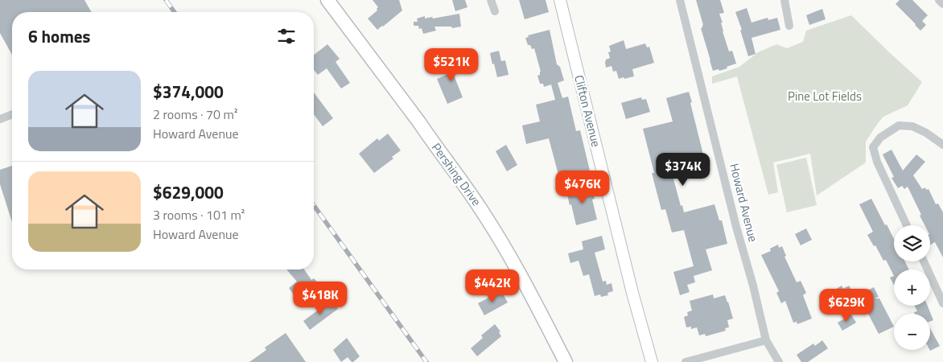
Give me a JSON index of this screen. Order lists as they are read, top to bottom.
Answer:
{
  "streets": {
    "main road": ["Clifton Avenue", "Pershing Drive"],
    "street": ["Howard Avenue"]
  },
  "parks": ["Pine Lot Fields"],
  "page": {
    "heading": "6 homes",
    "price": [
      "$521K",
      "$374K",
      "$476K",
      "$442K",
      "$418K",
      "$629K"
    ],
    "list": [
      {
        "name": "$374,000",
        "note": "2 rooms · 70 m² · Howard Avenue"
      },
      {
        "name": "$629,000",
        "note": "3 rooms · 101 m² · Howard Avenue"
      }
    ],
    "map_buttons": ["+", "−"]
  }
}
